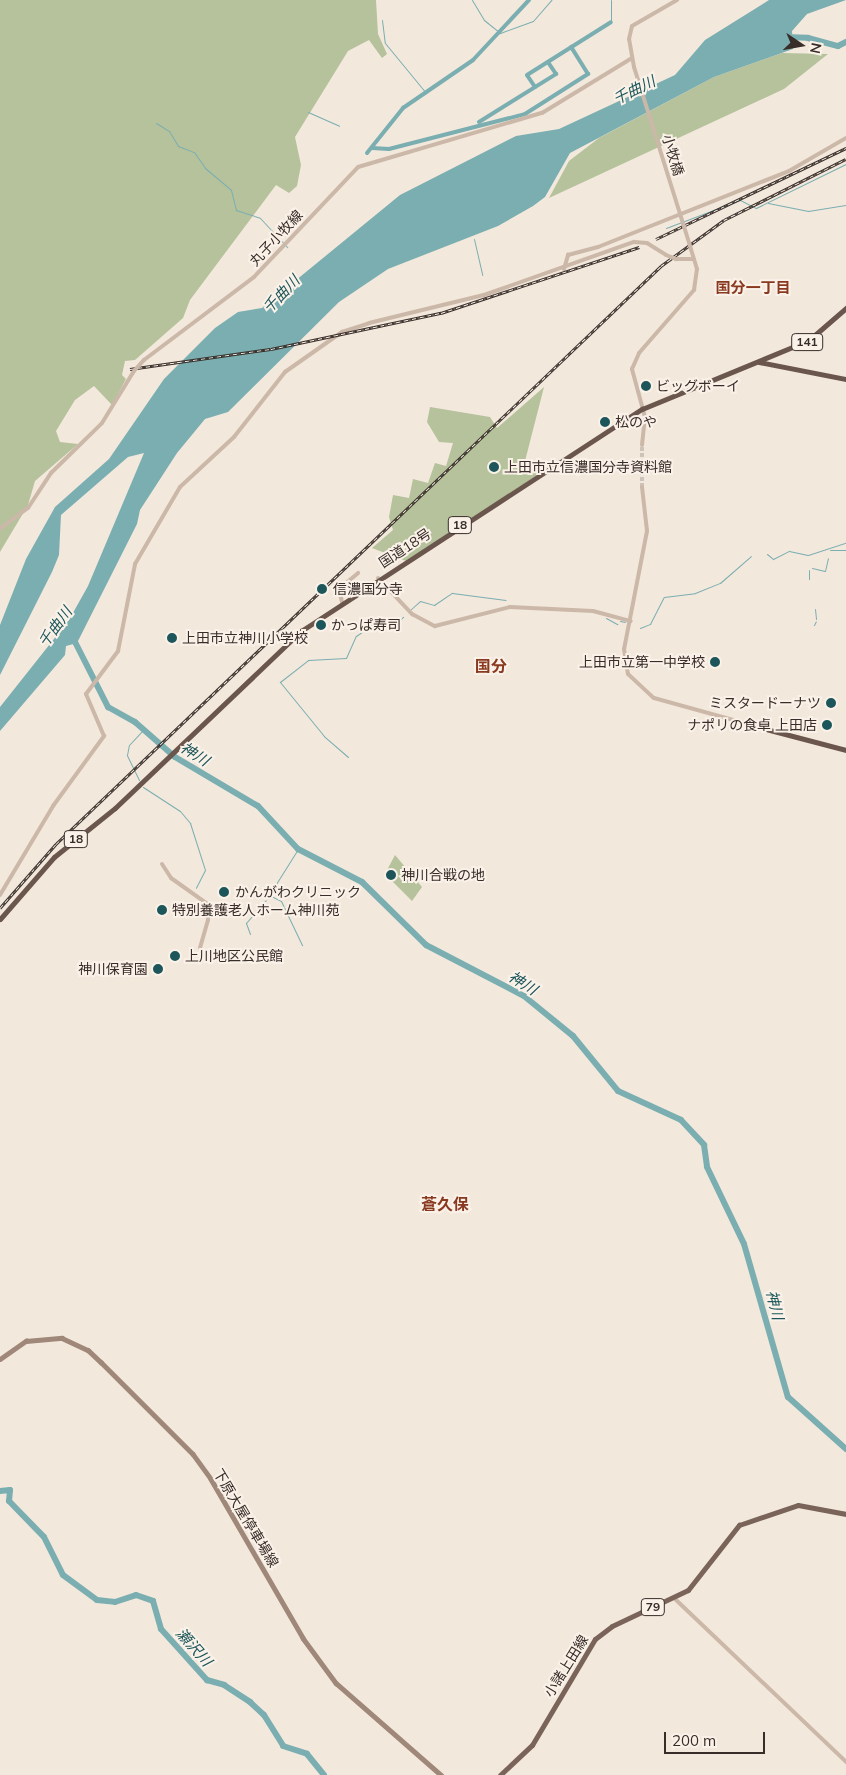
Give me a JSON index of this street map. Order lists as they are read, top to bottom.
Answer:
{
  "streets": {
    "highway": ["141", "18", "国道18号"],
    "main road": ["下原大屋停車場線", "79", "小諸上田線"],
    "street": ["小牧橋", "丸子小牧線"]
  },
  "crossings": [
    ["小牧橋", "丸子小牧線"],
    ["141", "国道18号"]
  ],
  "districts": ["国分一丁目", "国分", "蒼久保"],
  "water": ["千曲川", "神川", "瀬沢川"],
  "places": [
    "ビッグボーイ",
    "松のや",
    "上田市立信濃国分寺資料館",
    "信濃国分寺",
    "かっぱ寿司",
    "上田市立神川小学校",
    "上田市立第一中学校",
    "ミスタードーナツ",
    "ナポリの食卓 上田店",
    "神川合戦の地",
    "かんがわクリニック",
    "特別養護老人ホーム神川苑",
    "上川地区公民館",
    "神川保育園"
  ],
  "scale_bar": "200 m",
  "north": "right"
}
